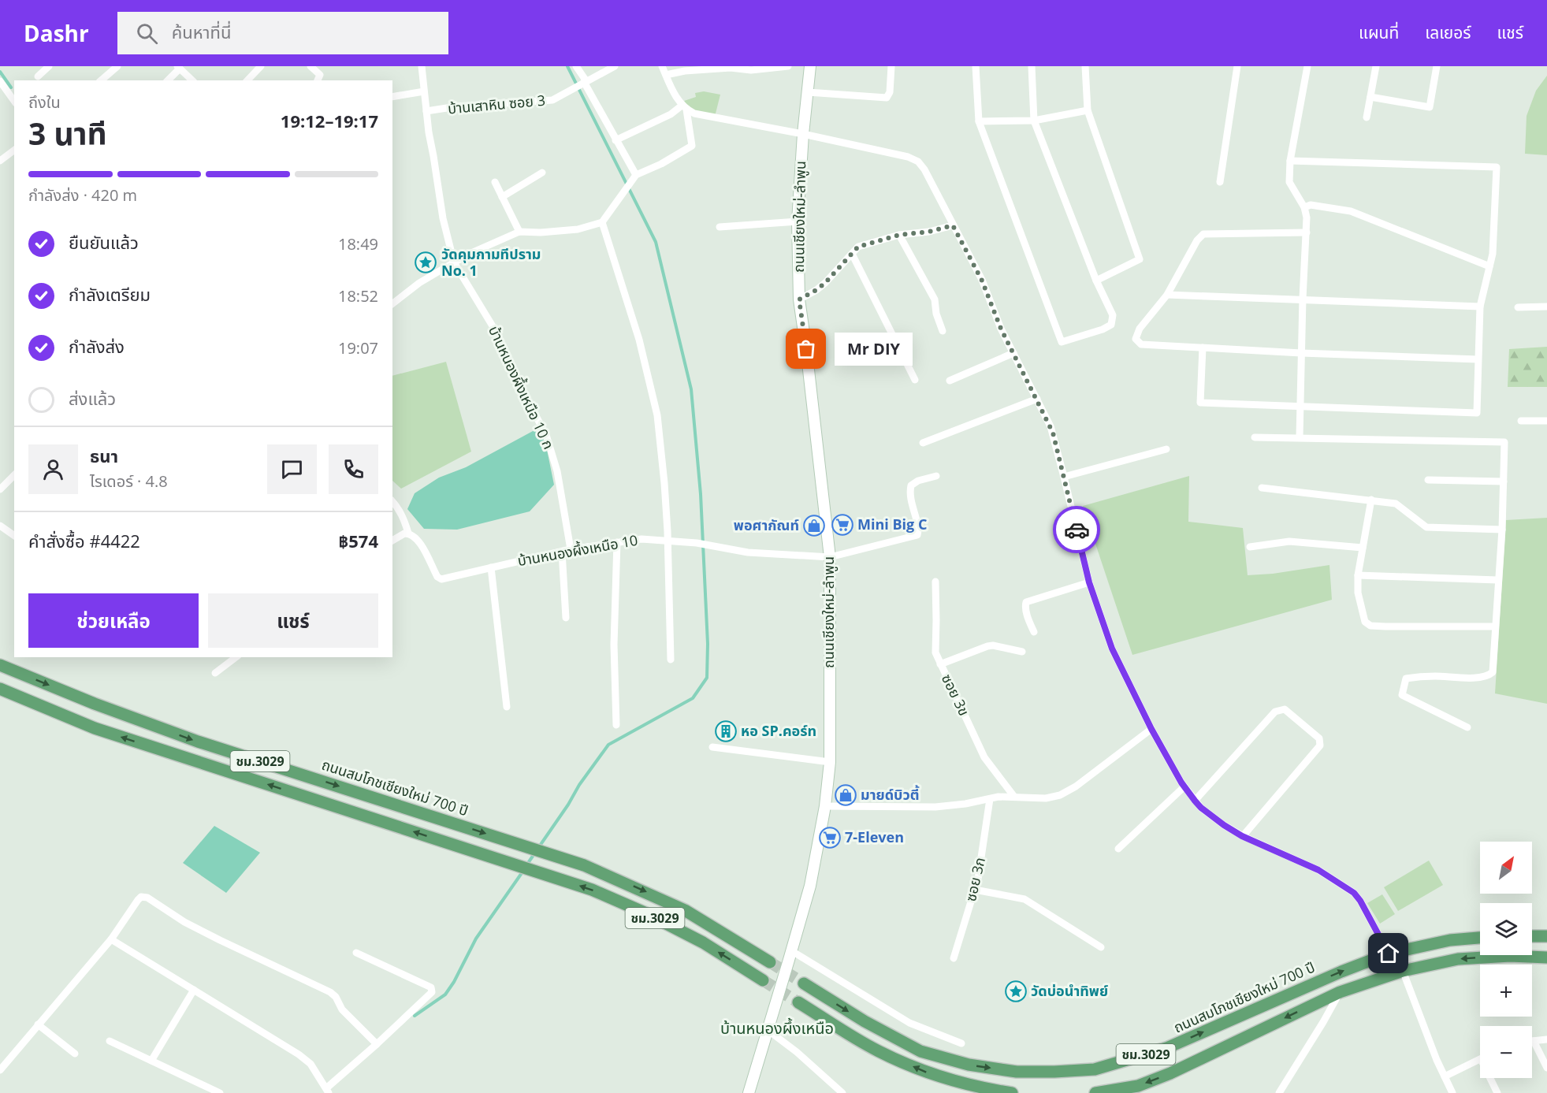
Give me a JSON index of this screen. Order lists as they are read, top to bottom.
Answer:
{
  "streets": {
    "main road": ["ถนนเชียงใหม่-ลำพูน", "ชม.3029", "ถนนสมโภชเชียงใหม่ 700 ปี"],
    "street": [
      "บ้านเสาหิน ซอย 3",
      "บ้านหนองผึ้งเหนือ 10 ก",
      "บ้านหนองผึ้งเหนือ 10",
      "ซอย 3ข",
      "ซอย 3ก"
    ]
  },
  "crossings": [
    ["บ้านเสาหิน ซอย 3", "บ้านหนองผึ้งเหนือ 10 ก"],
    ["ถนนเชียงใหม่-ลำพูน", "บ้านหนองผึ้งเหนือ 10"],
    ["บ้านหนองผึ้งเหนือ 10 ก", "บ้านหนองผึ้งเหนือ 10"]
  ],
  "districts": ["บ้านหนองผึ้งเหนือ"],
  "places": {
    "place": ["วัดคุมกามทีปราม No. 1", "วัดบ่อนำทิพย์"],
    "other": ["Mr DIY"],
    "supermarket": ["Mini Big C", "7-Eleven"],
    "shop": ["พอศากัณท์", "มายด์บิวตี้"],
    "building": ["หอ SP.คอร์ท"]
  },
  "north": "top right",
  "page": {
    "header": "Dashr",
    "search": "ค้นหาที่นี่",
    "nav": ["แผนที่", "เลเยอร์", "แชร์"],
    "heading": ["3 นาที", "ถึงใน", "19:12–19:17"],
    "panel": [
      "ธนา",
      "ไรเดอร์ · 4.8",
      "คำสั่งซื้อ #4422",
      "฿574"
    ],
    "bar": "กำลังส่ง · 420 m",
    "list": [
      ["ยืนยันแล้ว", "18:49"],
      ["กำลังเตรียม", "18:52"],
      ["กำลังส่ง", "19:07"],
      "ส่งแล้ว"
    ],
    "bubble": "Mr DIY",
    "buttons": ["ช่วยเหลือ", "แชร์"],
    "map_buttons": ["+", "−"]
  }
}
